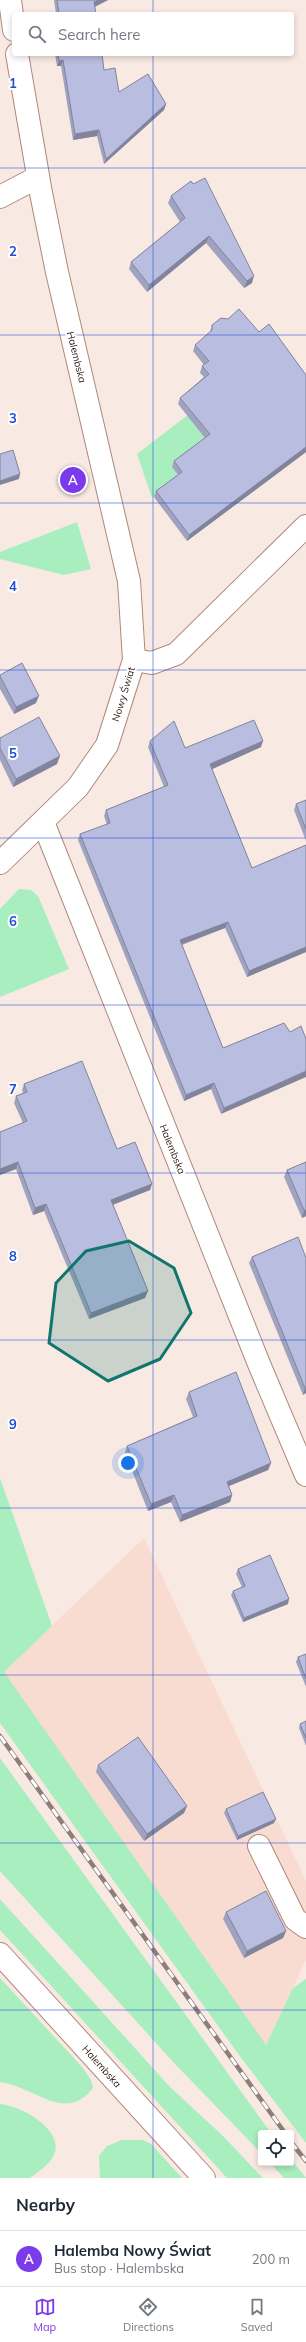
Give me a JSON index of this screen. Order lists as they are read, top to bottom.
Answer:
{
  "streets": {
    "street": ["Halembska", "Nowy Świat"]
  },
  "crossings": [
    ["Halembska", "Nowy Świat"]
  ],
  "page": {
    "search": "Search here",
    "pins": "A",
    "heading": "Nearby",
    "list": [
      {
        "mark": "A",
        "name": "Halemba Nowy Świat",
        "note": "Bus stop · Halembska",
        "value": "200 m"
      }
    ],
    "nav": ["Map", "Directions", "Saved"]
  },
  "grid": {
    "rows": [
      "1",
      "2",
      "3",
      "4",
      "5",
      "6",
      "7",
      "8",
      "9"
    ]
  }
}
